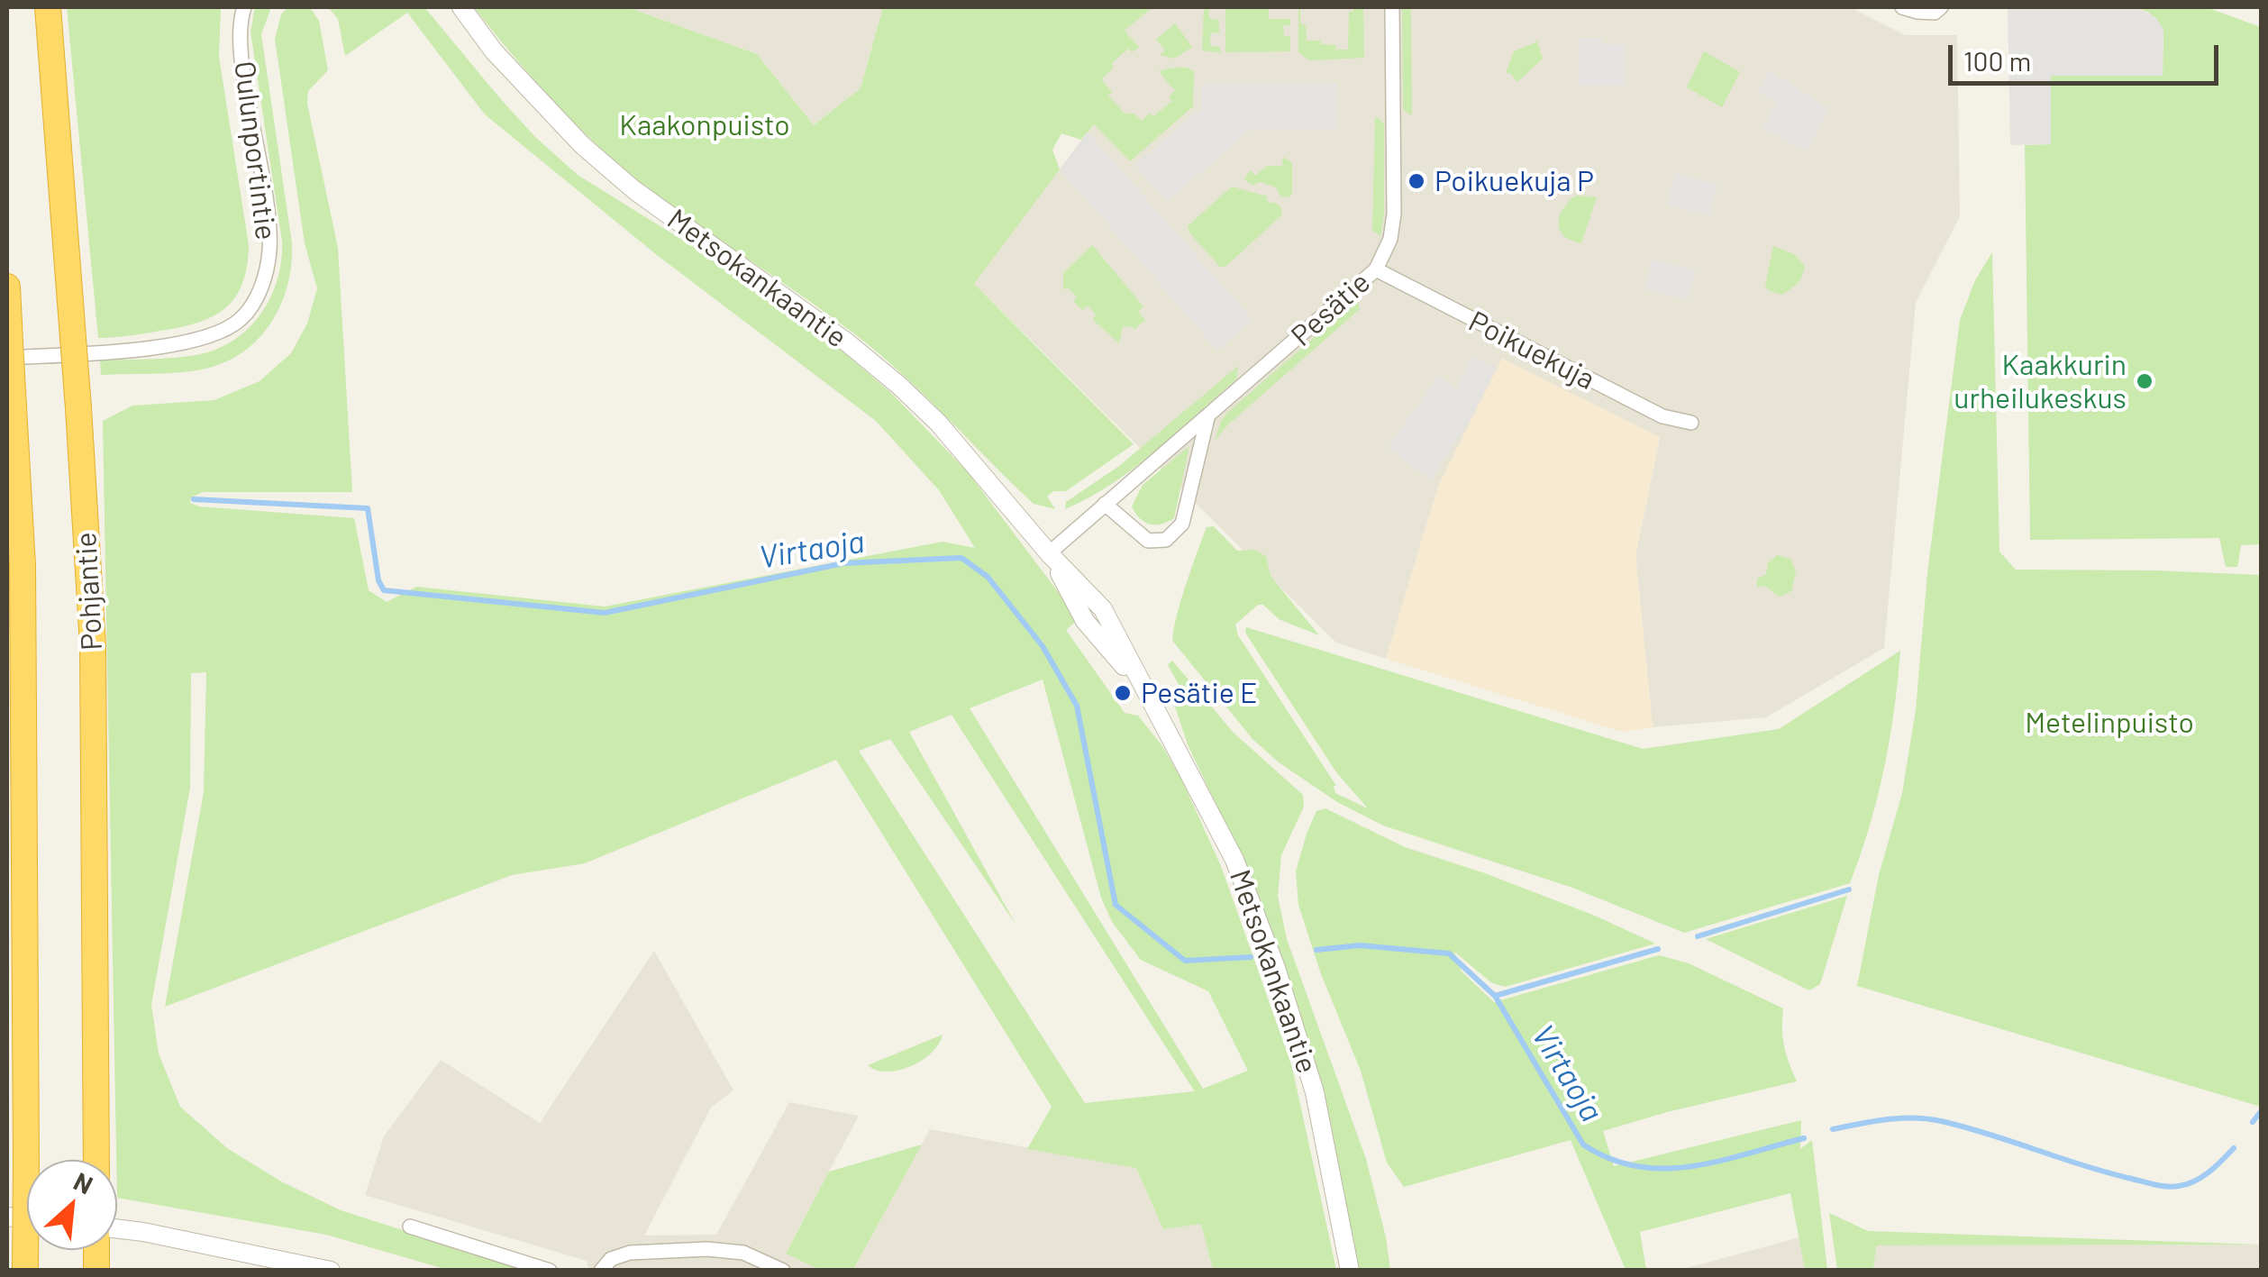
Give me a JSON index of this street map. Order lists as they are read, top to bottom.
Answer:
{
  "streets": {
    "highway": ["Pohjantie"],
    "street": [
      "Oulunportintie",
      "Metsokankaantie",
      "Pesätie",
      "Poikuekuja"
    ]
  },
  "crossings": [
    ["Metsokankaantie", "Pesätie"],
    ["Pesätie", "Poikuekuja"]
  ],
  "water": ["Virtaoja"],
  "parks": ["Kaakonpuisto", "Metelinpuisto"],
  "places": ["Poikuekuja P", "Kaakkurin urheilukeskus", "Pesätie E"],
  "scale_bar": "100 m",
  "north": "top right"
}
